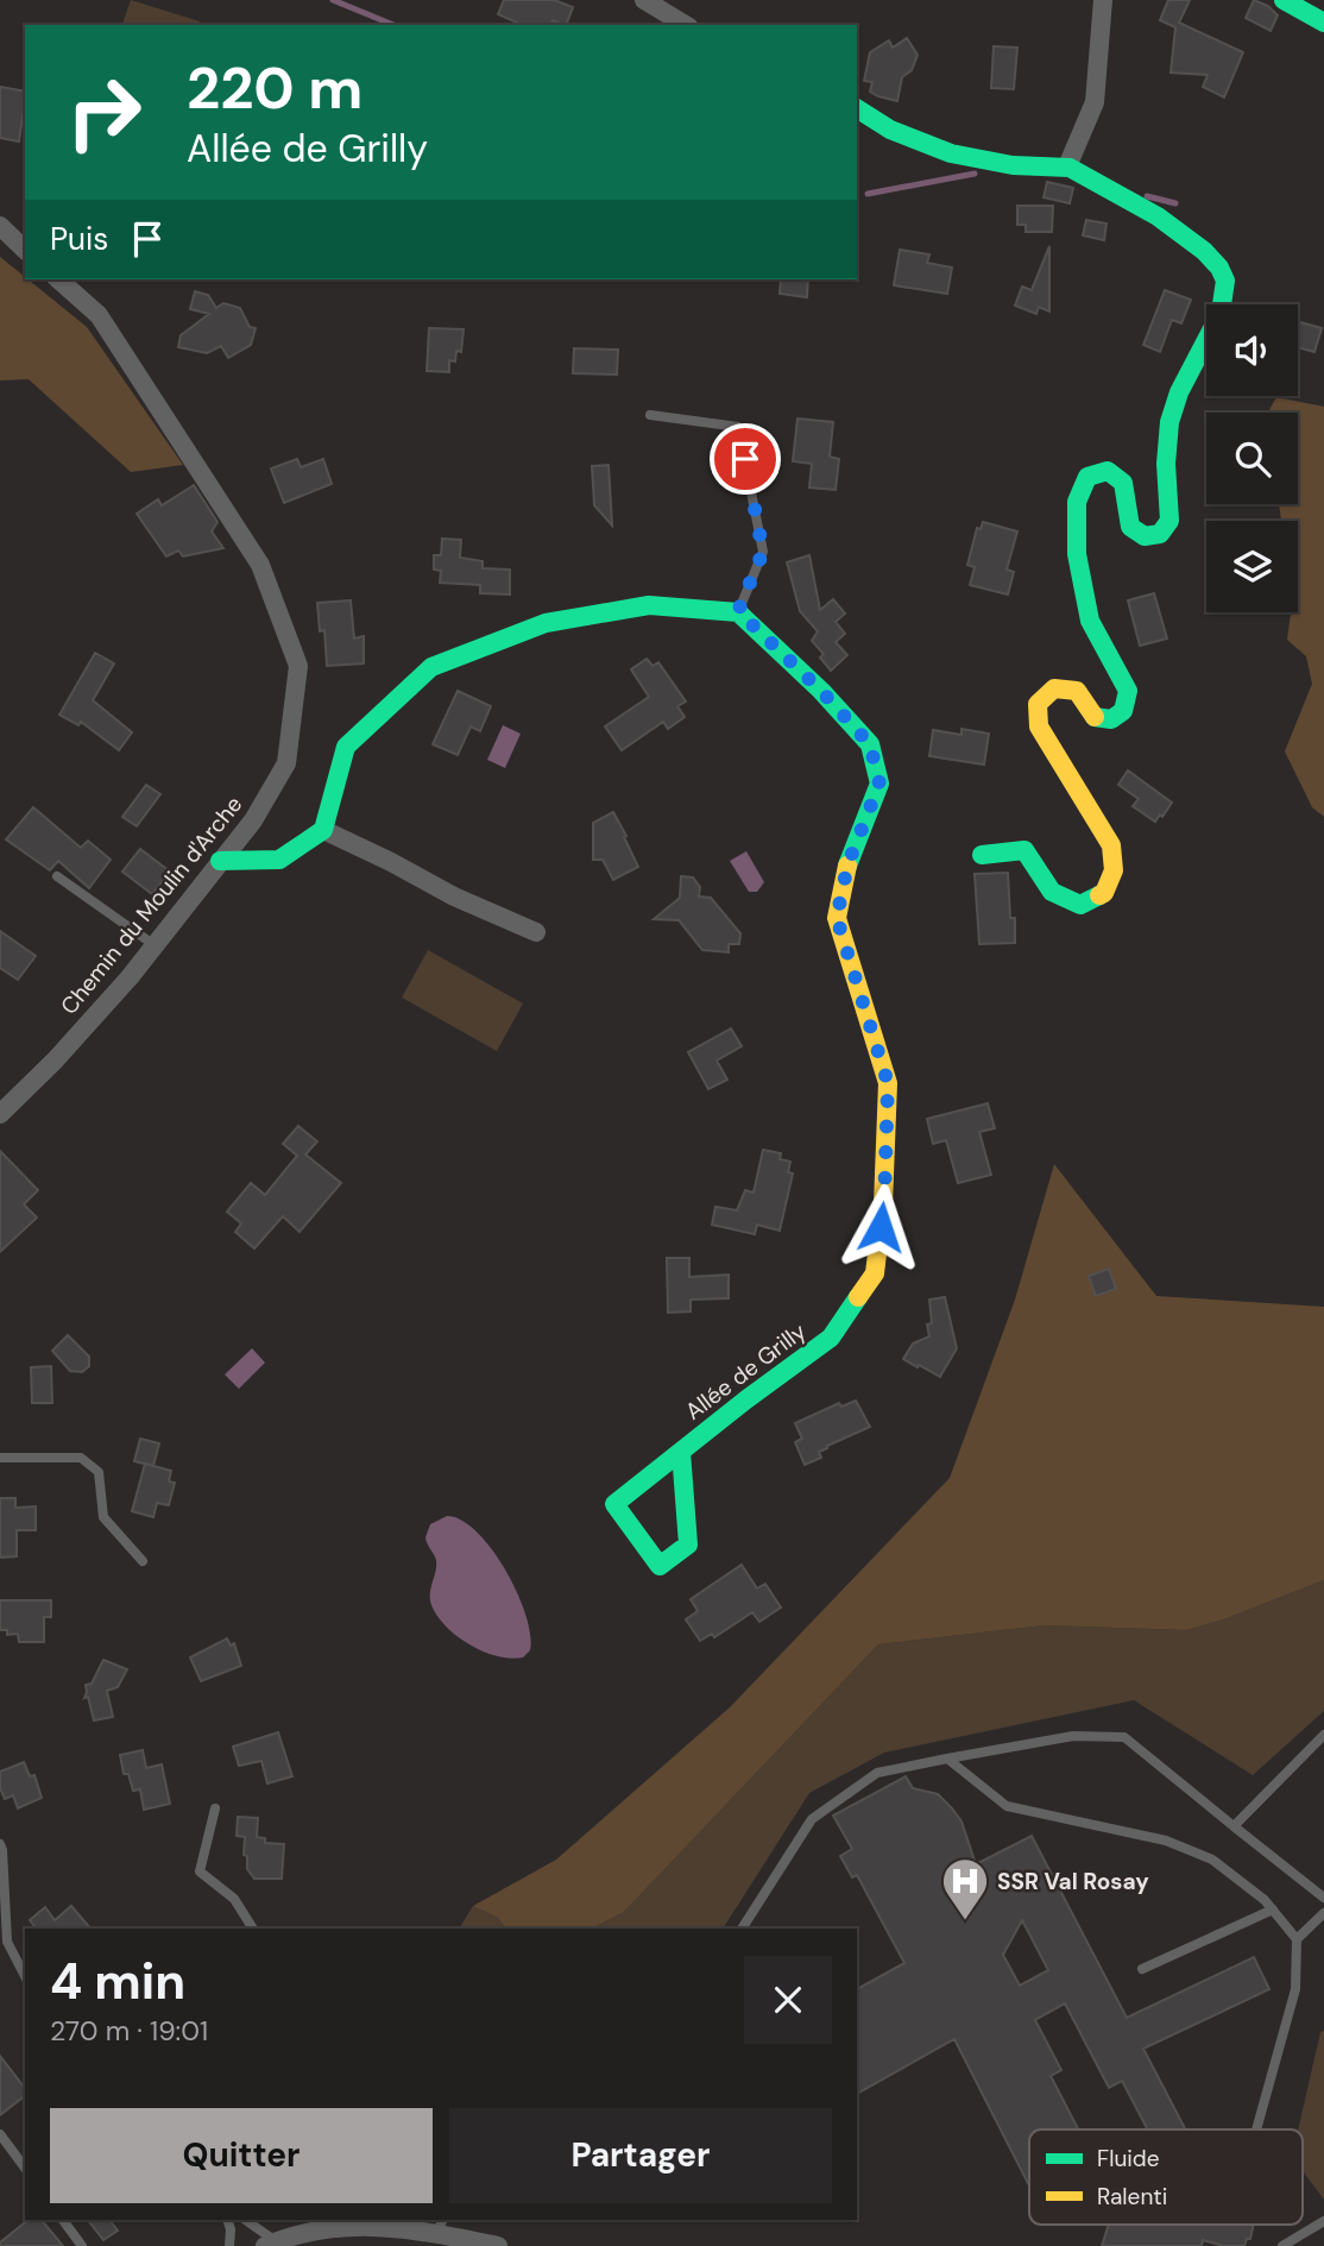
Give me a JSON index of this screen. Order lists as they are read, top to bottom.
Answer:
{
  "streets": {
    "street": ["Chemin du Moulin d'Arche", "Allée de Grilly"]
  },
  "places": {
    "hospital": ["SSR Val Rosay"]
  },
  "legend": ["Fluide", "Ralenti"],
  "page": {
    "turn": ["220 m", "Allée de Grilly"],
    "then": "Puis",
    "heading": ["4 min", "270 m · 19:01"],
    "buttons": ["Quitter", "Partager"]
  }
}
